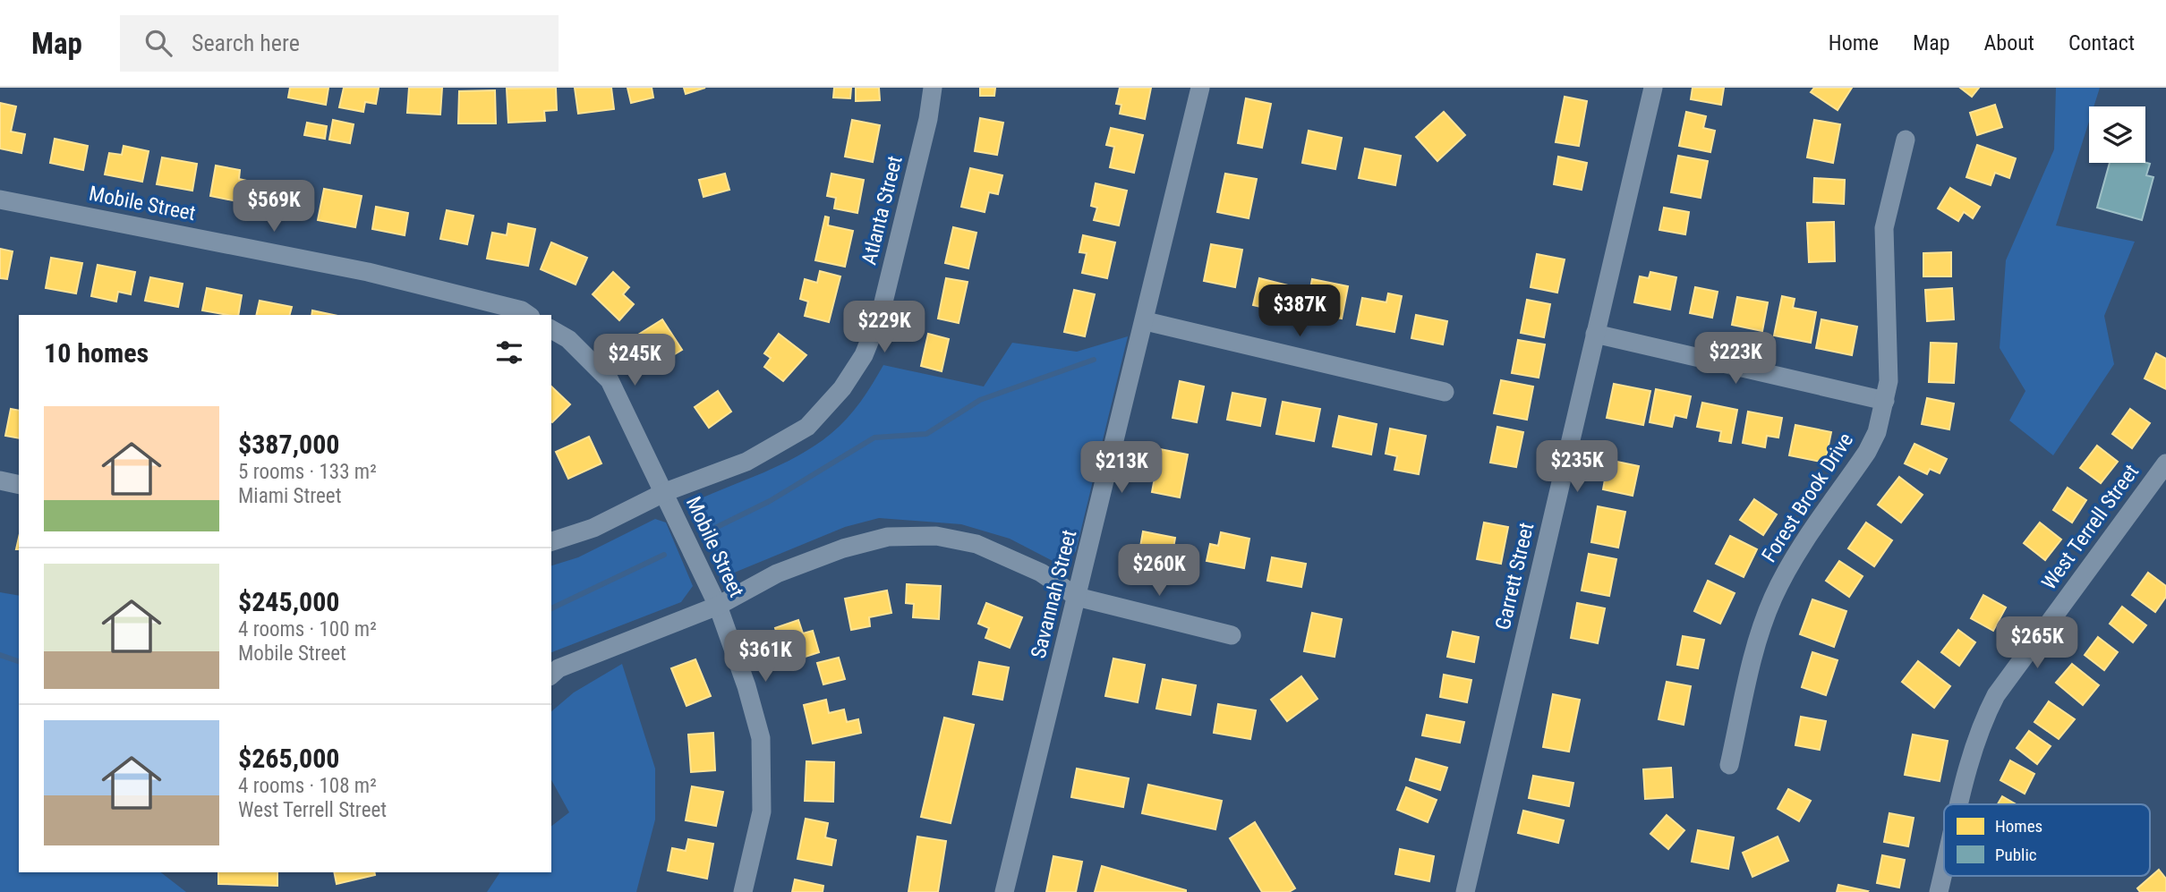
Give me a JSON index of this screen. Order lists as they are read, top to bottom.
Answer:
{
  "streets": {
    "street": [
      "Mobile Street",
      "Atlanta Street",
      "Forest Brook Drive",
      "West Terrell Street",
      "Garrett Street",
      "Savannah Street"
    ]
  },
  "crossings": [
    ["Mobile Street", "Atlanta Street"]
  ],
  "legend": ["Homes", "Public"],
  "page": {
    "header": "Map",
    "search": "Search here",
    "nav": [
      "Home",
      "Map",
      "About",
      "Contact"
    ],
    "price": [
      "$569K",
      "$387K",
      "$229K",
      "$223K",
      "$245K",
      "$235K",
      "$213K",
      "$260K",
      "$265K",
      "$361K"
    ],
    "heading": "10 homes",
    "list": [
      {
        "name": "$387,000",
        "note": "5 rooms · 133 m² · Miami Street"
      },
      {
        "name": "$245,000",
        "note": "4 rooms · 100 m² · Mobile Street"
      },
      {
        "name": "$265,000",
        "note": "4 rooms · 108 m² · West Terrell Street"
      }
    ]
  }
}
